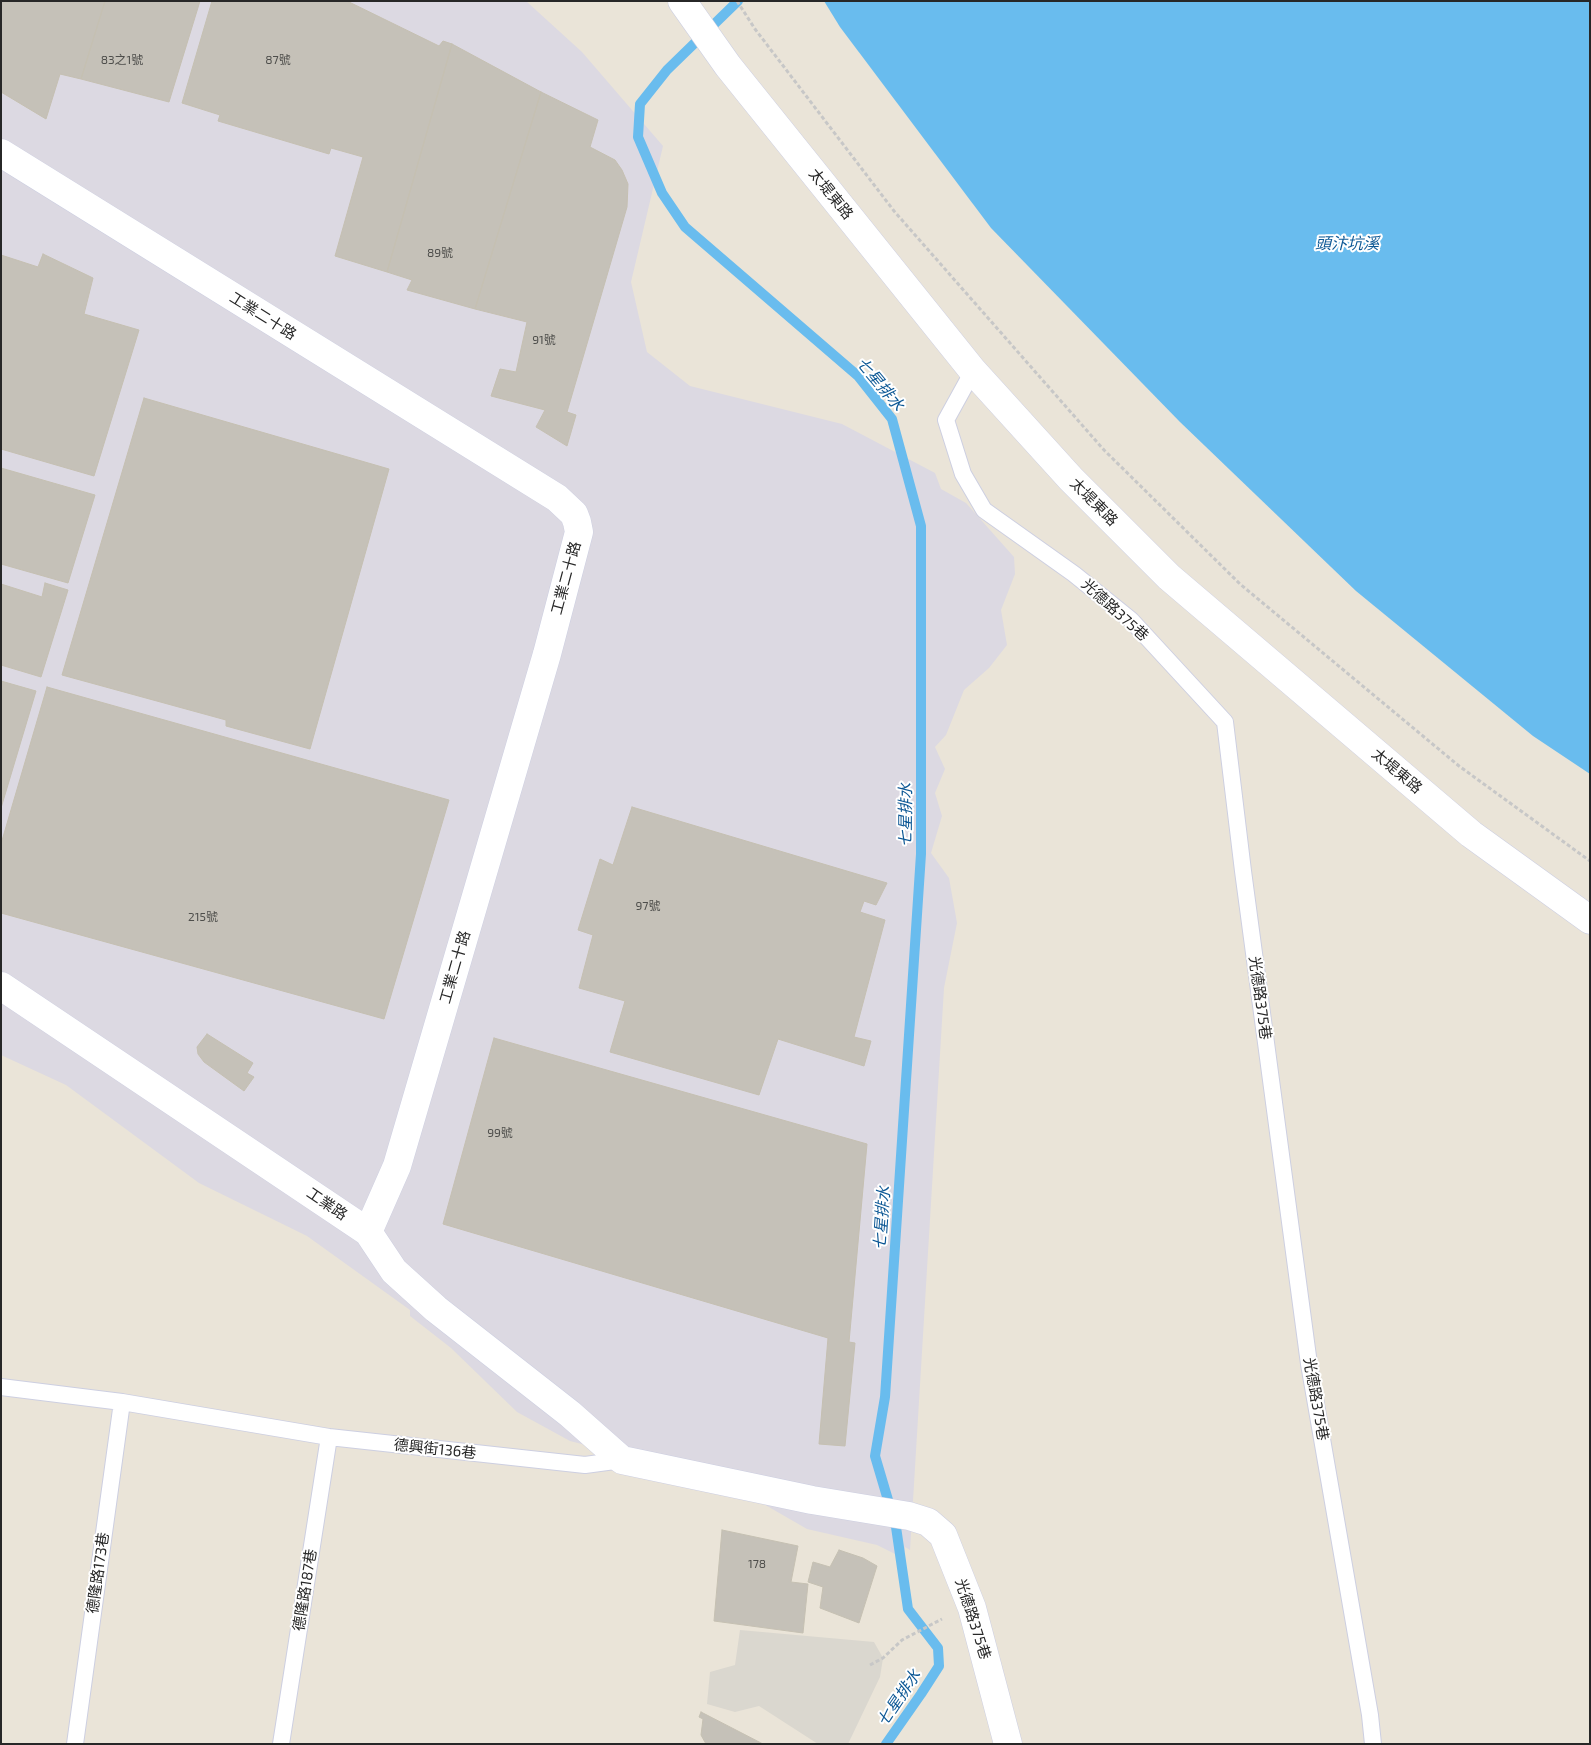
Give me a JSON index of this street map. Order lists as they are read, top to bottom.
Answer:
{
  "streets": {
    "street": [
      "太堤東路",
      "工業二十路",
      "光德路375巷",
      "工業路",
      "德興街136巷"
    ],
    "lane": ["德隆路173巷", "德隆路187巷"]
  },
  "crossings": [
    ["太堤東路", "光德路375巷"],
    ["工業二十路", "工業路"],
    ["光德路375巷", "德興街136巷"],
    ["工業路", "德興街136巷"],
    ["德興街136巷", "德隆路173巷"],
    ["德興街136巷", "德隆路187巷"]
  ],
  "water": ["頭汴坑溪", "七星排水"],
  "house_numbers": [
    "83之1號",
    "87號",
    "89號",
    "91號",
    "97號",
    "215號",
    "99號",
    "178"
  ]
}
